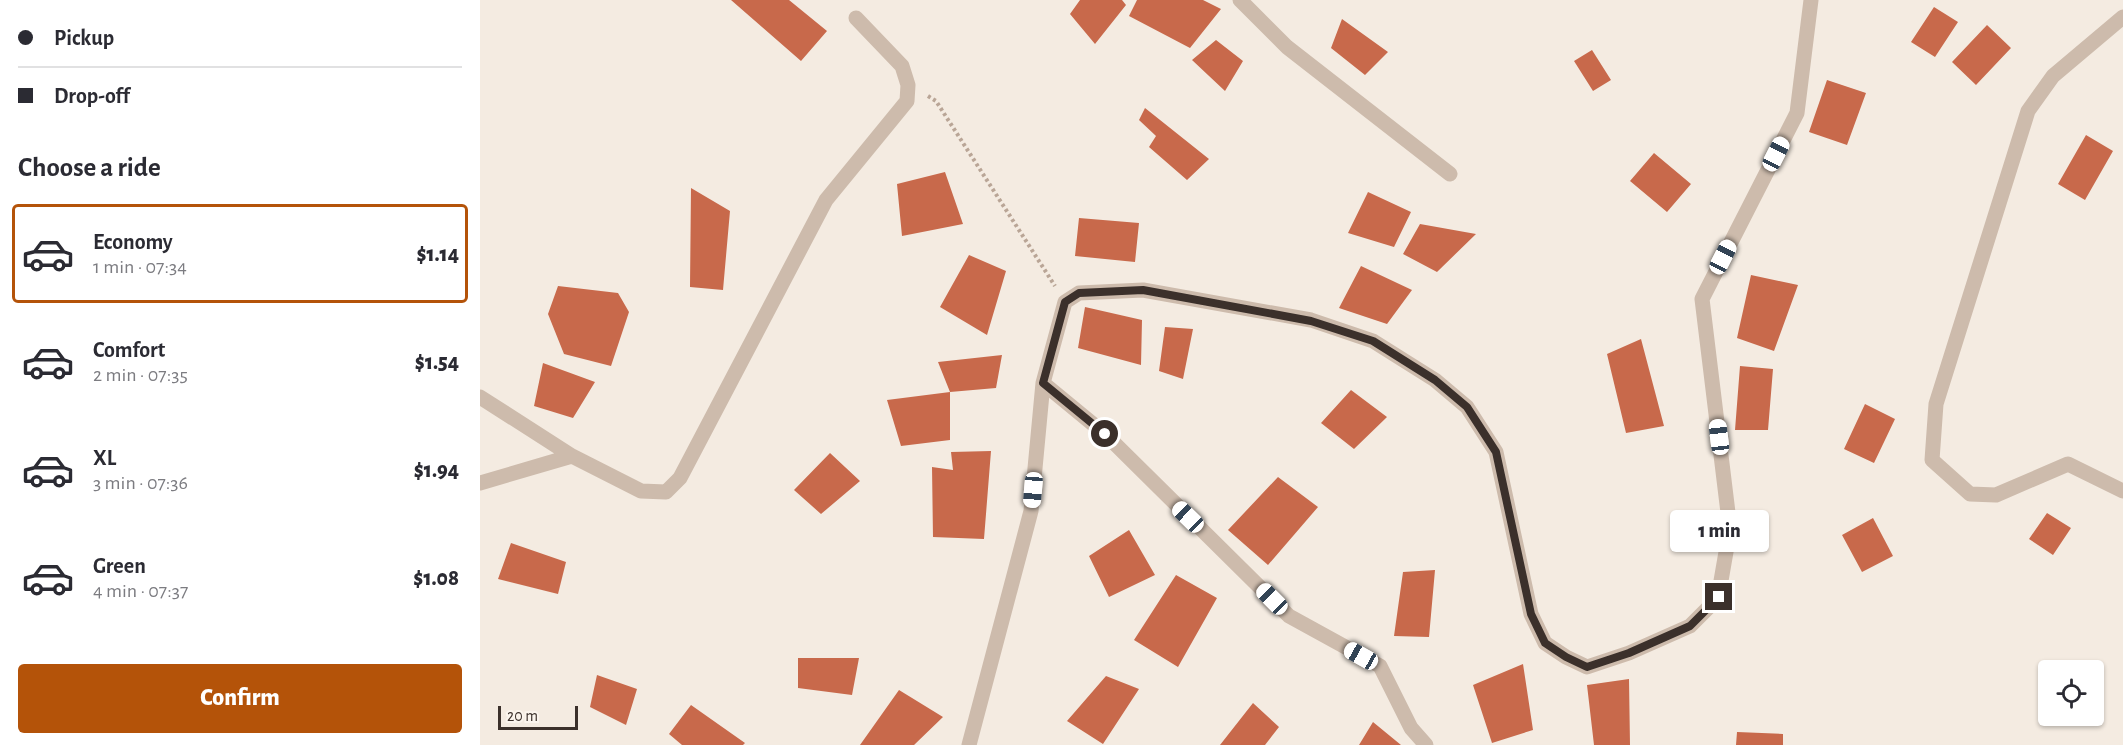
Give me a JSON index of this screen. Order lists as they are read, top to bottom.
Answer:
{
  "scale_bar": "20 m",
  "page": {
    "banner": ["Pickup", "Drop-off"],
    "heading": "Choose a ride",
    "list": [
      {
        "name": "Economy",
        "note": "1 min · 07:34",
        "value": "$1.14"
      },
      {
        "name": "Comfort",
        "note": "2 min · 07:35",
        "value": "$1.54"
      },
      {
        "name": "XL",
        "note": "3 min · 07:36",
        "value": "$1.94"
      },
      {
        "name": "Green",
        "note": "4 min · 07:37",
        "value": "$1.08"
      }
    ],
    "bubble": "1 min",
    "buttons": "Confirm",
    "scale": "20 m"
  }
}
